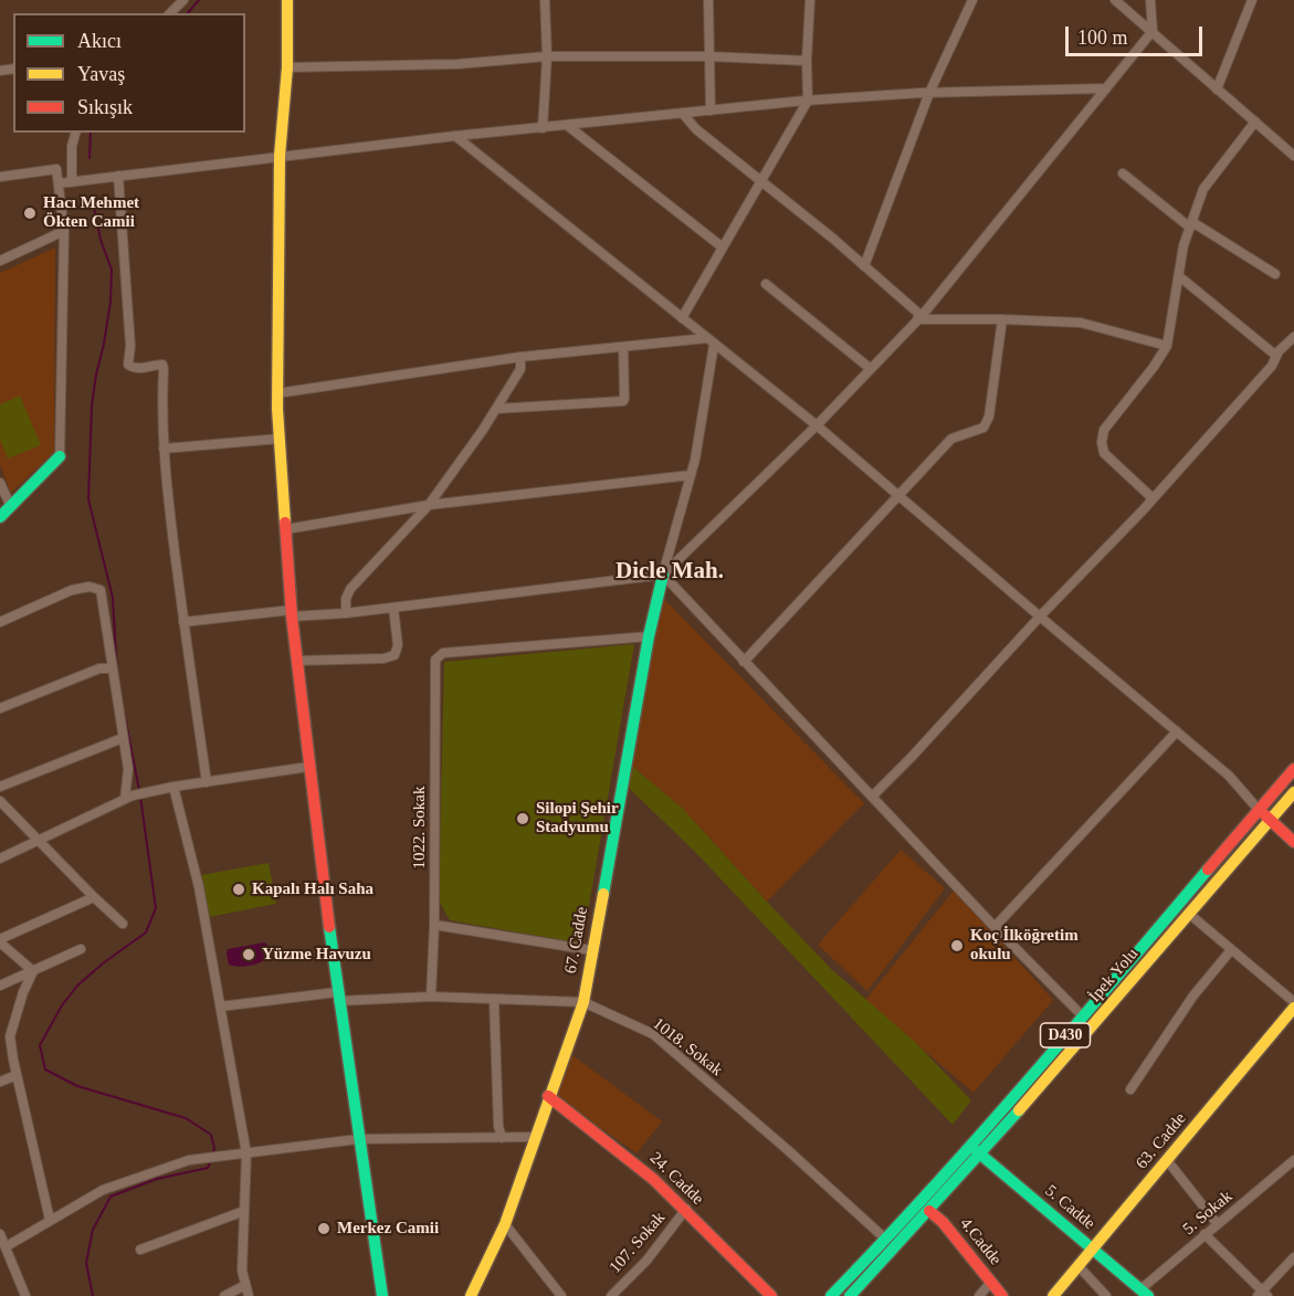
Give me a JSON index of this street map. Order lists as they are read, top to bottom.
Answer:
{
  "streets": {
    "main road": [
      "67. Cadde",
      "İpek Yolu",
      "D430",
      "63. Cadde",
      "24. Cadde",
      "5. Cadde",
      "4.Cadde"
    ],
    "street": [
      "1022. Sokak",
      "1018. Sokak",
      "5. Sokak",
      "107. Sokak"
    ]
  },
  "crossings": [
    ["1022. Sokak", "67. Cadde"],
    ["1022. Sokak", "1018. Sokak"],
    ["67. Cadde", "1018. Sokak"],
    ["67. Cadde", "24. Cadde"],
    ["İpek Yolu", "5. Cadde"],
    ["İpek Yolu", "4.Cadde"],
    ["D430", "1018. Sokak"],
    ["D430", "5. Cadde"],
    ["63. Cadde", "5. Cadde"],
    ["24. Cadde", "107. Sokak"],
    ["5. Cadde", "5. Sokak"]
  ],
  "districts": ["Dicle Mah."],
  "places": [
    "Hacı Mehmet Ökten Camii",
    "Silopi Şehir Stadyumu",
    "Kapalı Halı Saha",
    "Koç İlköğretim okulu",
    "Yüzme Havuzu",
    "Merkez Camii"
  ],
  "legend": ["Akıcı", "Yavaş", "Sıkışık"],
  "scale_bar": "100 m"
}
